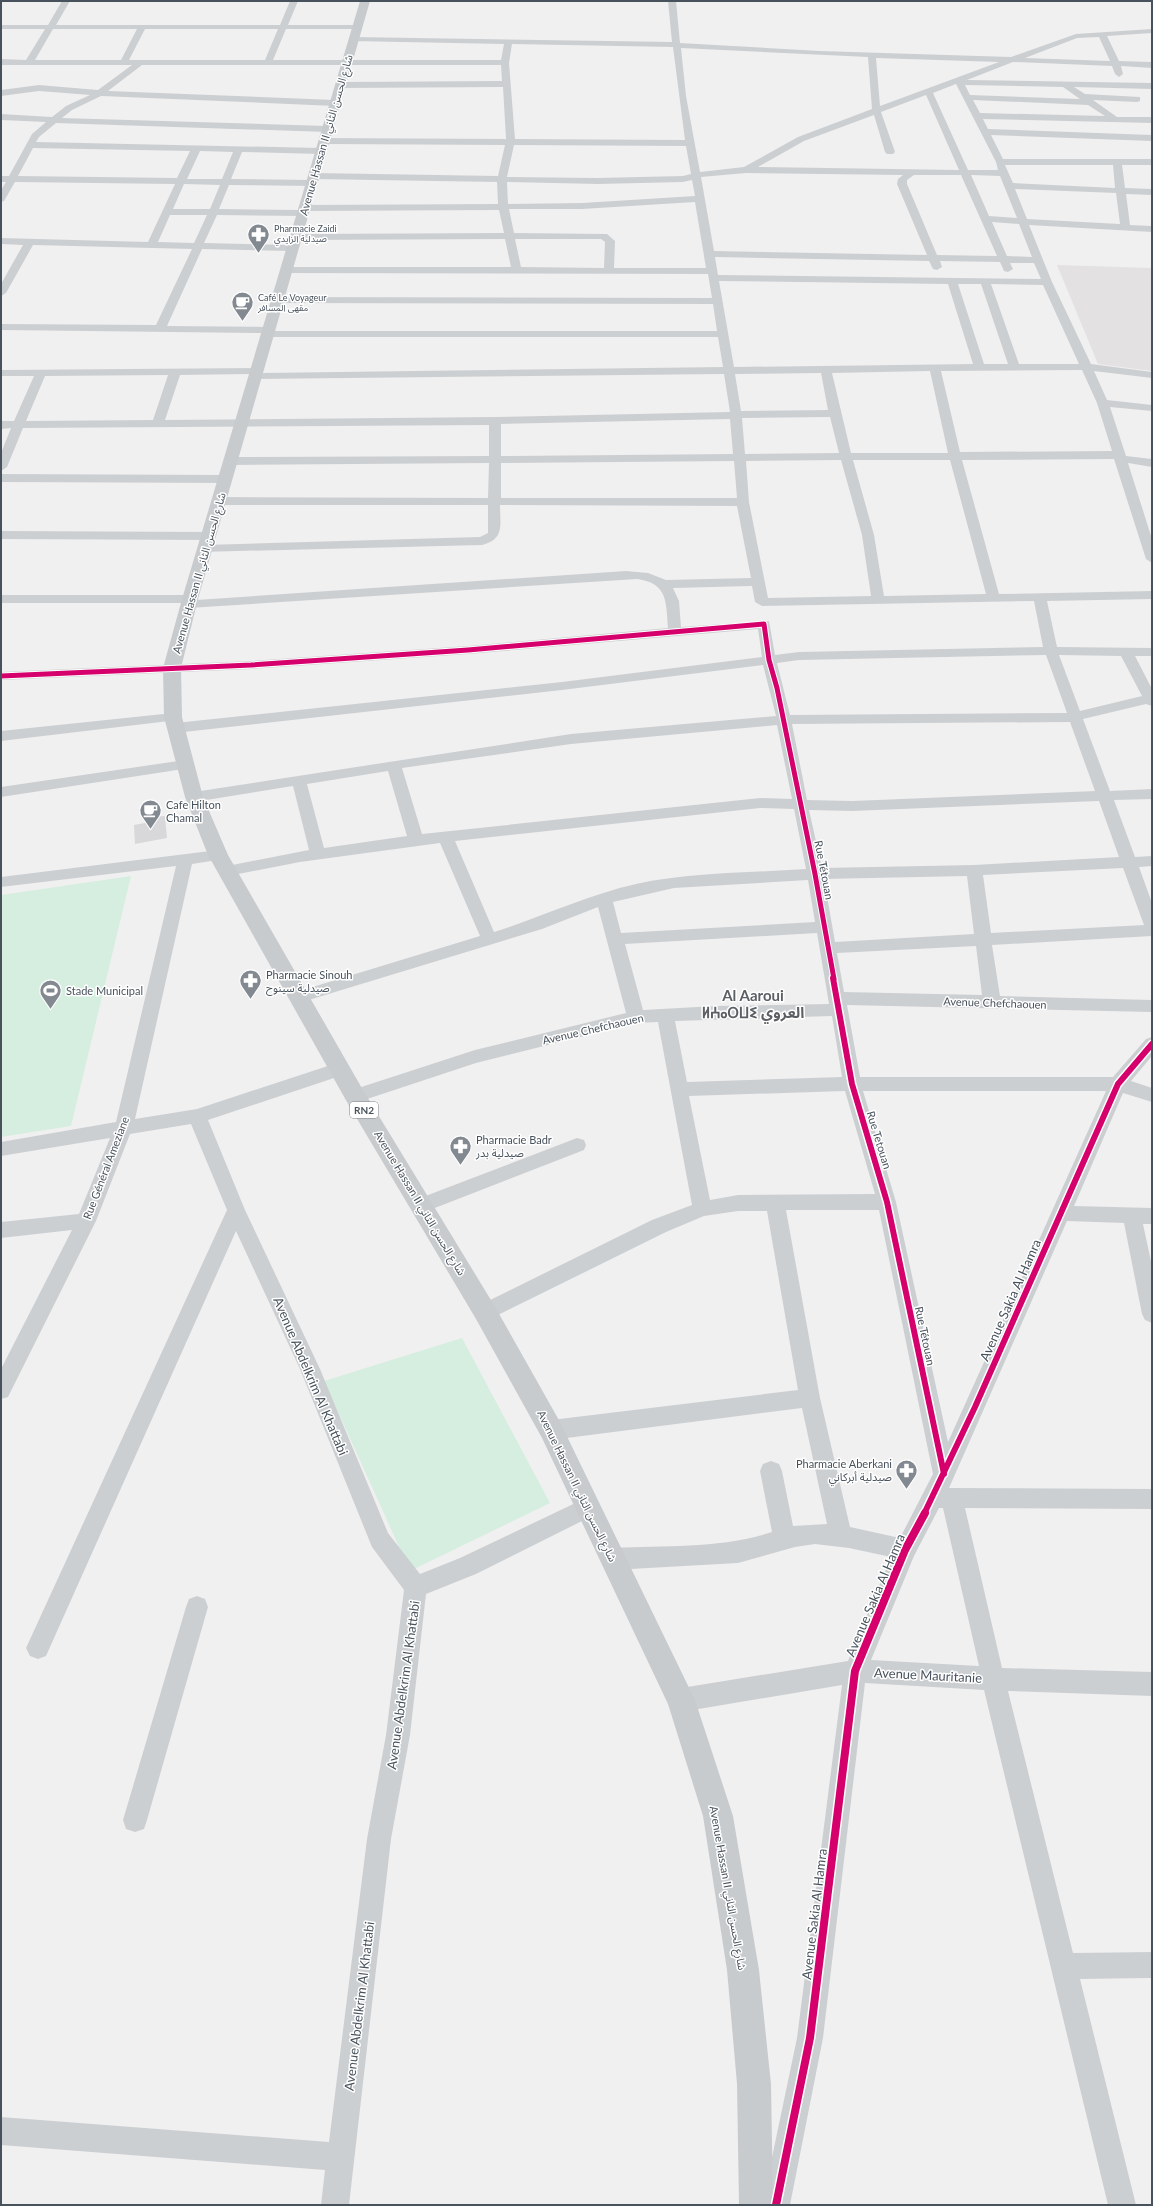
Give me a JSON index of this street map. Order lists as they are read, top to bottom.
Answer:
{
  "streets": {
    "main road": ["Avenue Hassan II شارع الحسن الثاني", "RN2"],
    "street": [
      "Rue Tétouan",
      "Avenue Chefchaouen",
      "Rue Tetouan",
      "Rue Général Ameziane",
      "Avenue Sakia Al Hamra",
      "Avenue Abdelkrim Al Khattabi",
      "Avenue Mauritanie"
    ]
  },
  "crossings": [
    ["Avenue Hassan II شارع الحسن الثاني", "Avenue Chefchaouen"],
    ["Avenue Hassan II شارع الحسن الثاني", "Avenue Mauritanie"],
    ["Rue Tétouan", "Avenue Chefchaouen"],
    ["Rue Tétouan", "Rue Tetouan"],
    ["Rue Tétouan", "Avenue Sakia Al Hamra"],
    ["Avenue Sakia Al Hamra", "Avenue Mauritanie"]
  ],
  "districts": ["Al Aaroui ⵍⵄⴰⵔⵡⵉ العروي"],
  "places": {
    "pharmacy": [
      "Pharmacie Zaidi صيدلية الزايدي",
      "Pharmacie Sinouh صيدلية سينوح",
      "Pharmacie Badr صيدلية بدر",
      "Pharmacie Aberkani صيدلية أبركاني"
    ],
    "cafe": ["Café Le Voyageur مقهى المسافر", "Cafe Hilton Chamal"],
    "sports": ["Stade Municipal"]
  }
}
